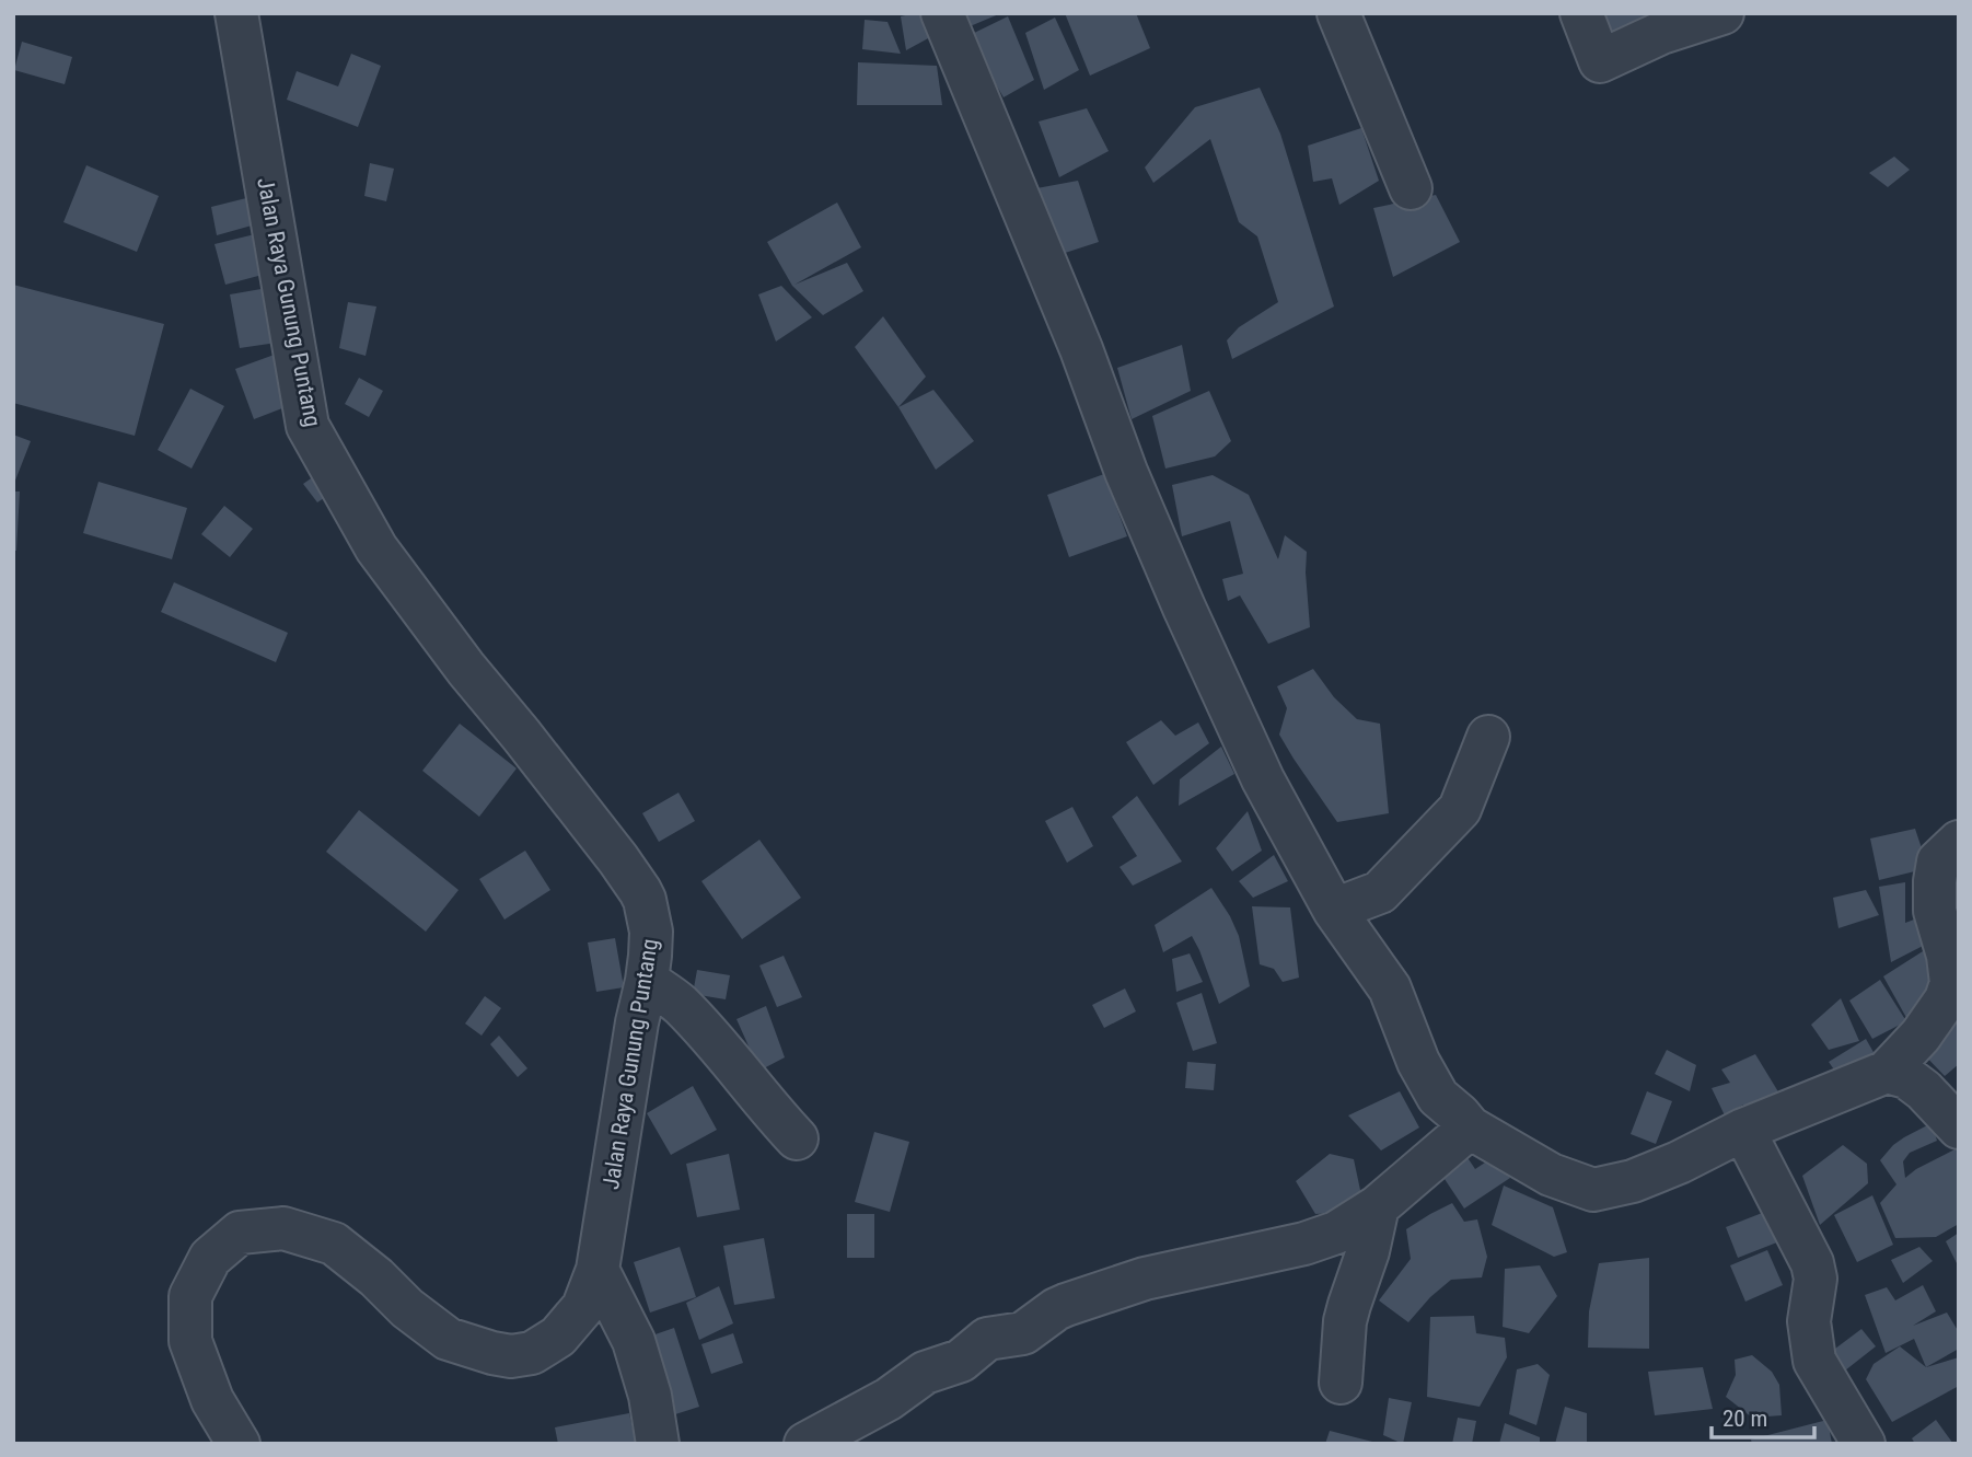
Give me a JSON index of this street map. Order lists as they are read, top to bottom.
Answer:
{
  "streets": {
    "street": ["Jalan Raya Gunung Puntang"]
  },
  "scale_bar": "20 m"
}
